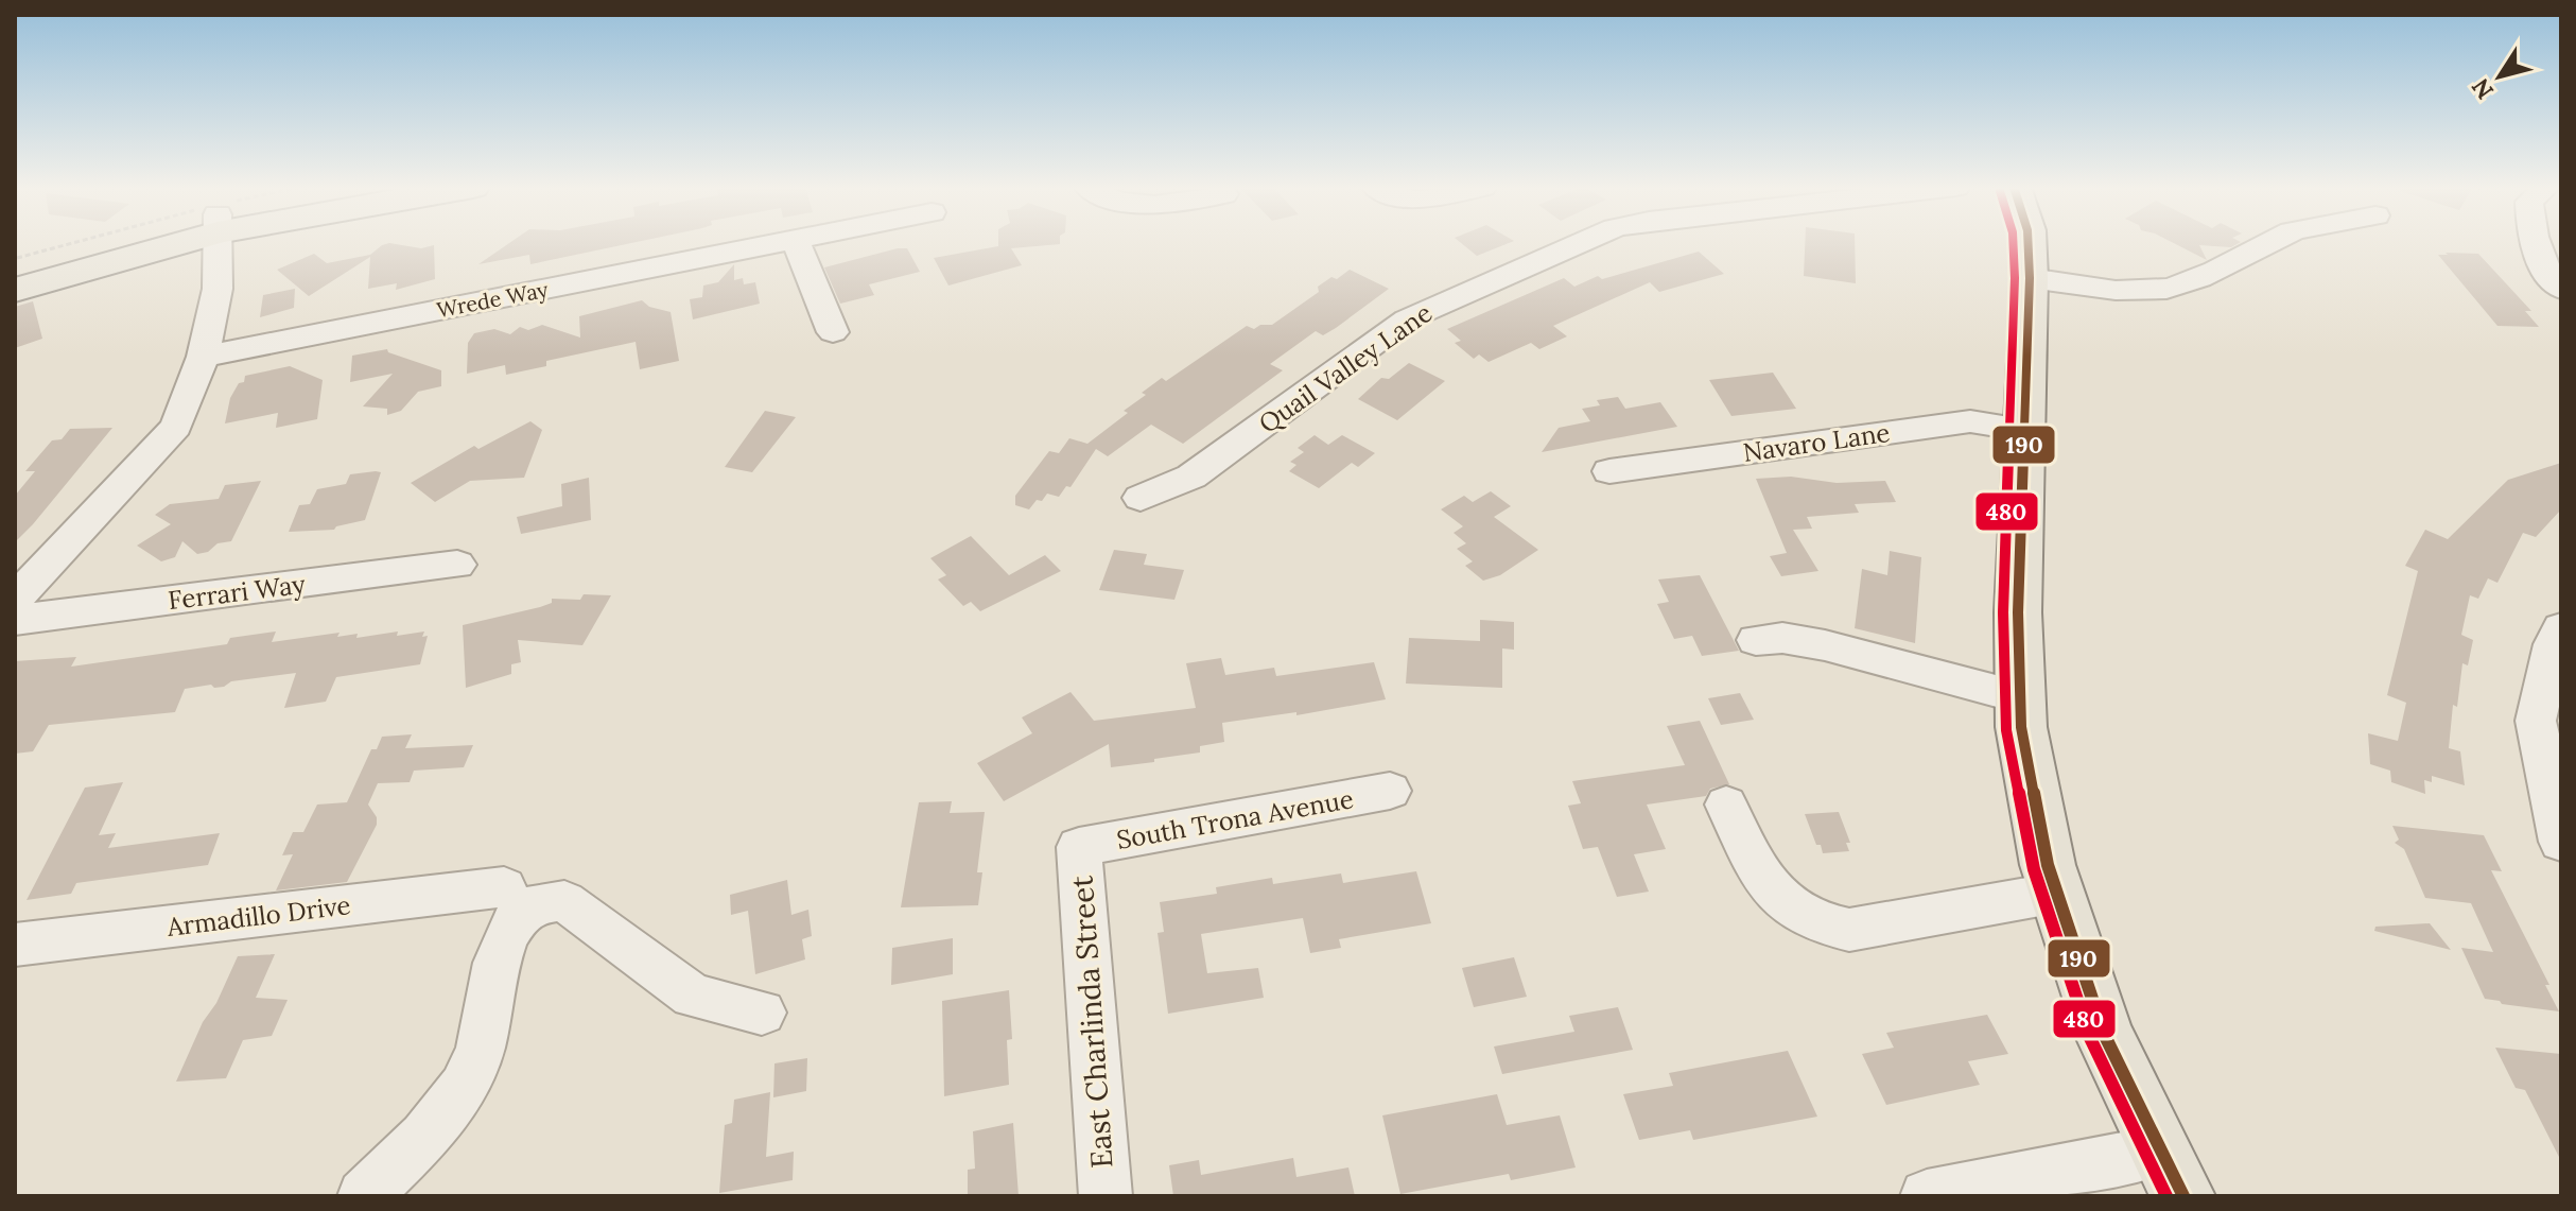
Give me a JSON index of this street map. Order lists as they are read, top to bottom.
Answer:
{
  "streets": {
    "street": [
      "Wrede Way",
      "Quail Valley Lane",
      "Navaro Lane",
      "Ferrari Way",
      "South Trona Avenue",
      "Armadillo Drive",
      "East Charlinda Street"
    ]
  },
  "crossings": [
    ["South Trona Avenue", "East Charlinda Street"]
  ],
  "lines": ["transit line 190", "transit line 480"],
  "north": "bottom left"
}
